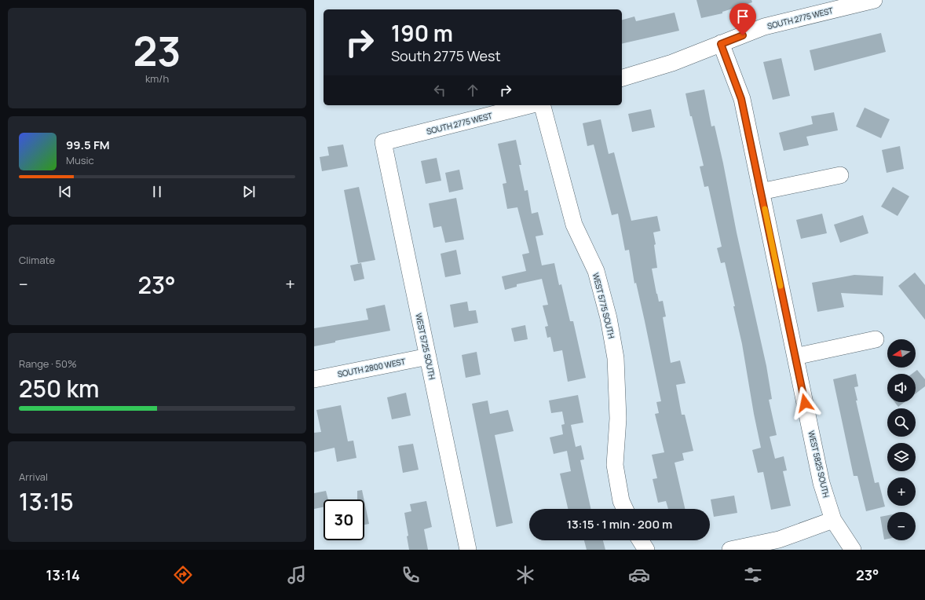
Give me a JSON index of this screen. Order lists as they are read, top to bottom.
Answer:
{
  "streets": {
    "street": [
      "SOUTH 2775 WEST",
      "WEST 5775 SOUTH",
      "WEST 5725 SOUTH",
      "SOUTH 2800 WEST",
      "WEST 5825 SOUTH"
    ]
  },
  "crossings": [
    ["SOUTH 2775 WEST", "WEST 5725 SOUTH"],
    ["SOUTH 2775 WEST", "WEST 5825 SOUTH"],
    ["WEST 5725 SOUTH", "SOUTH 2800 WEST"]
  ],
  "north": "left",
  "page": {
    "tile": [
      ["23", "km/h"],
      "Climate",
      ["Range · 50%", "250 km"],
      ["Arrival", "13:15"]
    ],
    "turn": ["190 m", "South 2775 West"],
    "song": ["99.5 FM", "Music"],
    "heat": ["−", "23°", "+"],
    "map_buttons": ["+", "−"],
    "limit": "30",
    "trip": "13:15 · 1 min · 200 m",
    "tabs": ["13:14", "23°"]
  }
}
